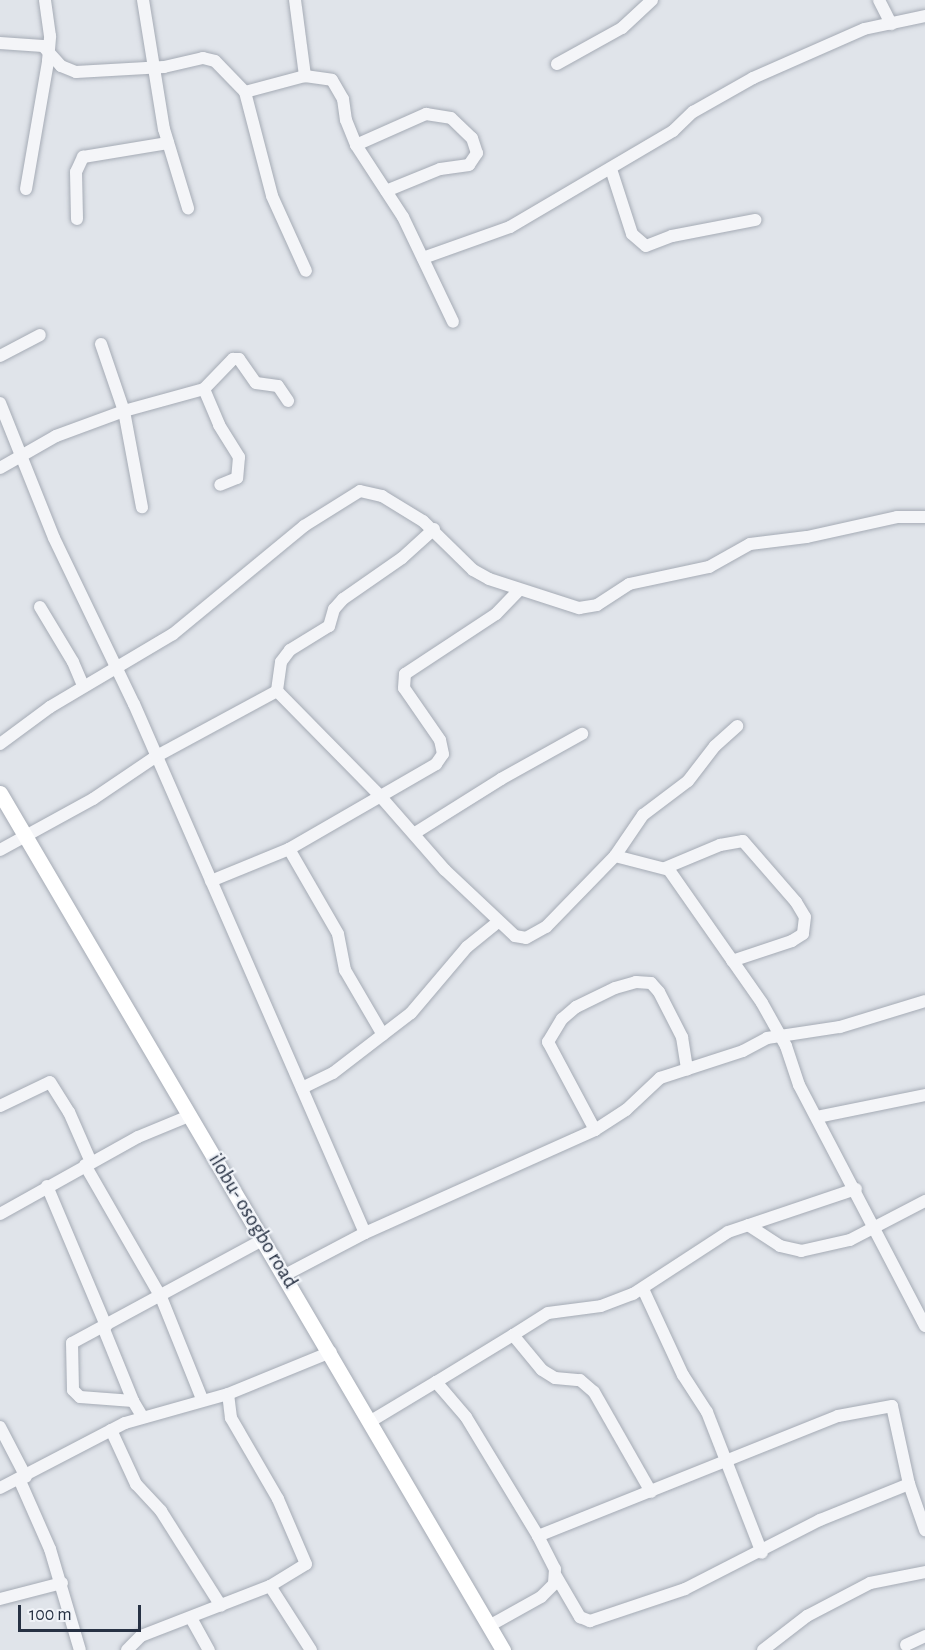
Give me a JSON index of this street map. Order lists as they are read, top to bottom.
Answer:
{
  "streets": {
    "main road": ["ilobu- osogbo road"]
  },
  "scale_bar": "100 m"
}
